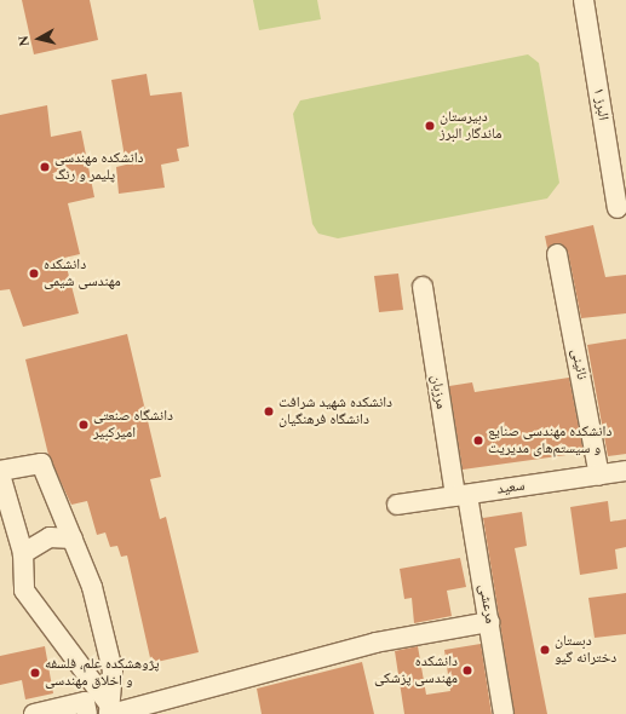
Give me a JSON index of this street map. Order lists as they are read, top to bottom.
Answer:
{
  "streets": {
    "street": [
      "البرز ۱",
      "نائینی",
      "مرزبان",
      "سعید",
      "مرعشی"
    ]
  },
  "crossings": [
    ["نائینی", "سعید"],
    ["مرزبان", "سعید"],
    ["مرزبان", "مرعشی"],
    ["سعید", "مرعشی"]
  ],
  "places": [
    "دبیرستان ماندگار البرز",
    "دانشکده مهندسی پلیمر و رنگ",
    "دانشکده مهندسی شیمی",
    "دانشکده شهید شرافت دانشگاه فرهنگیان",
    "دانشگاه صنعتی امیرکبیر",
    "دانشکده مهندسی صنایع و سیستم‌های مدیریت",
    "دبستان دخترانه گیو",
    "دانشکده مهندسی پزشکی",
    "پژوهشکده علم، فلسفه و اخلاق مهندسی"
  ],
  "north": "left"
}
